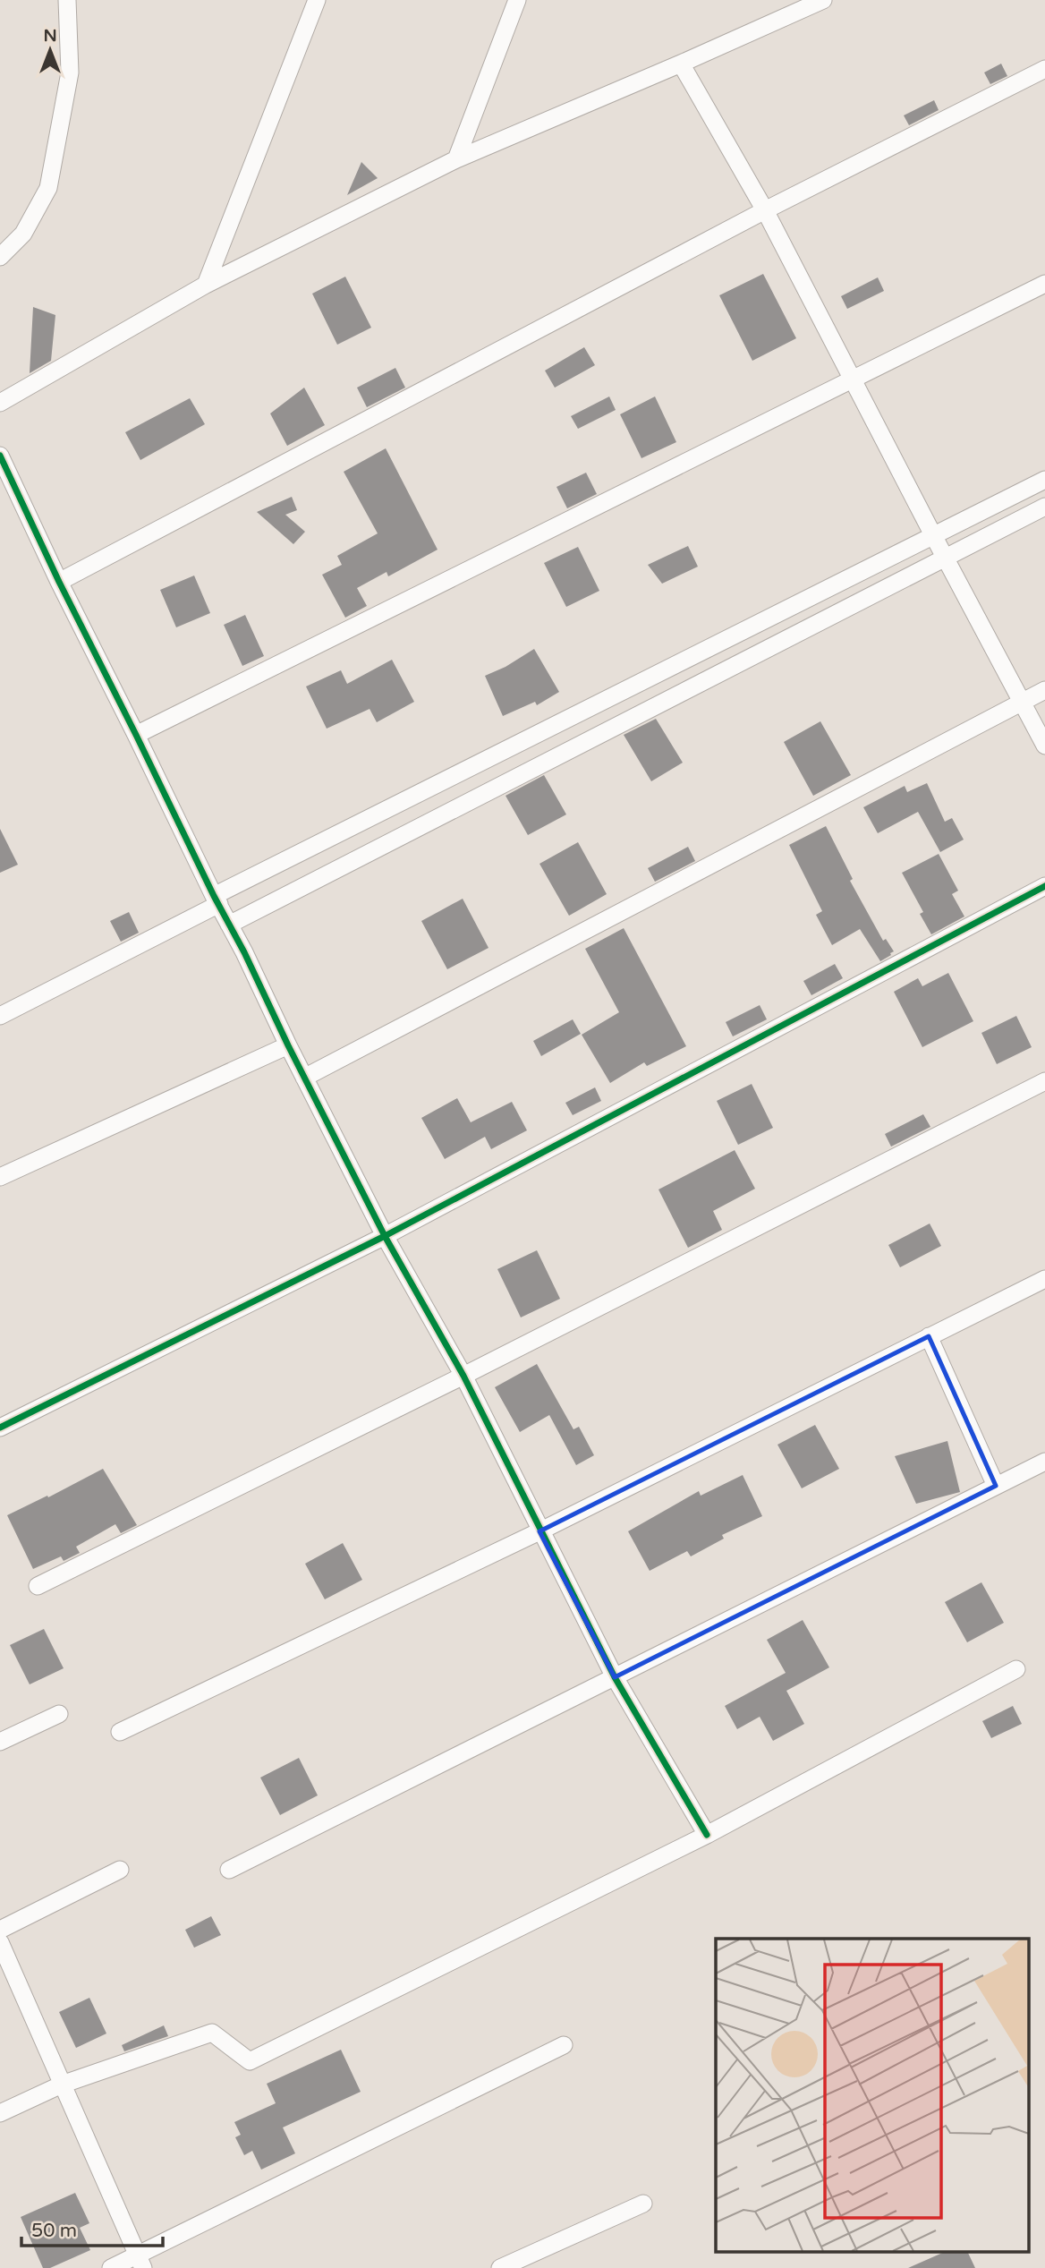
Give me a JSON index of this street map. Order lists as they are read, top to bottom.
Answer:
{
  "scale_bar": "50 m",
  "north": "top"
}
